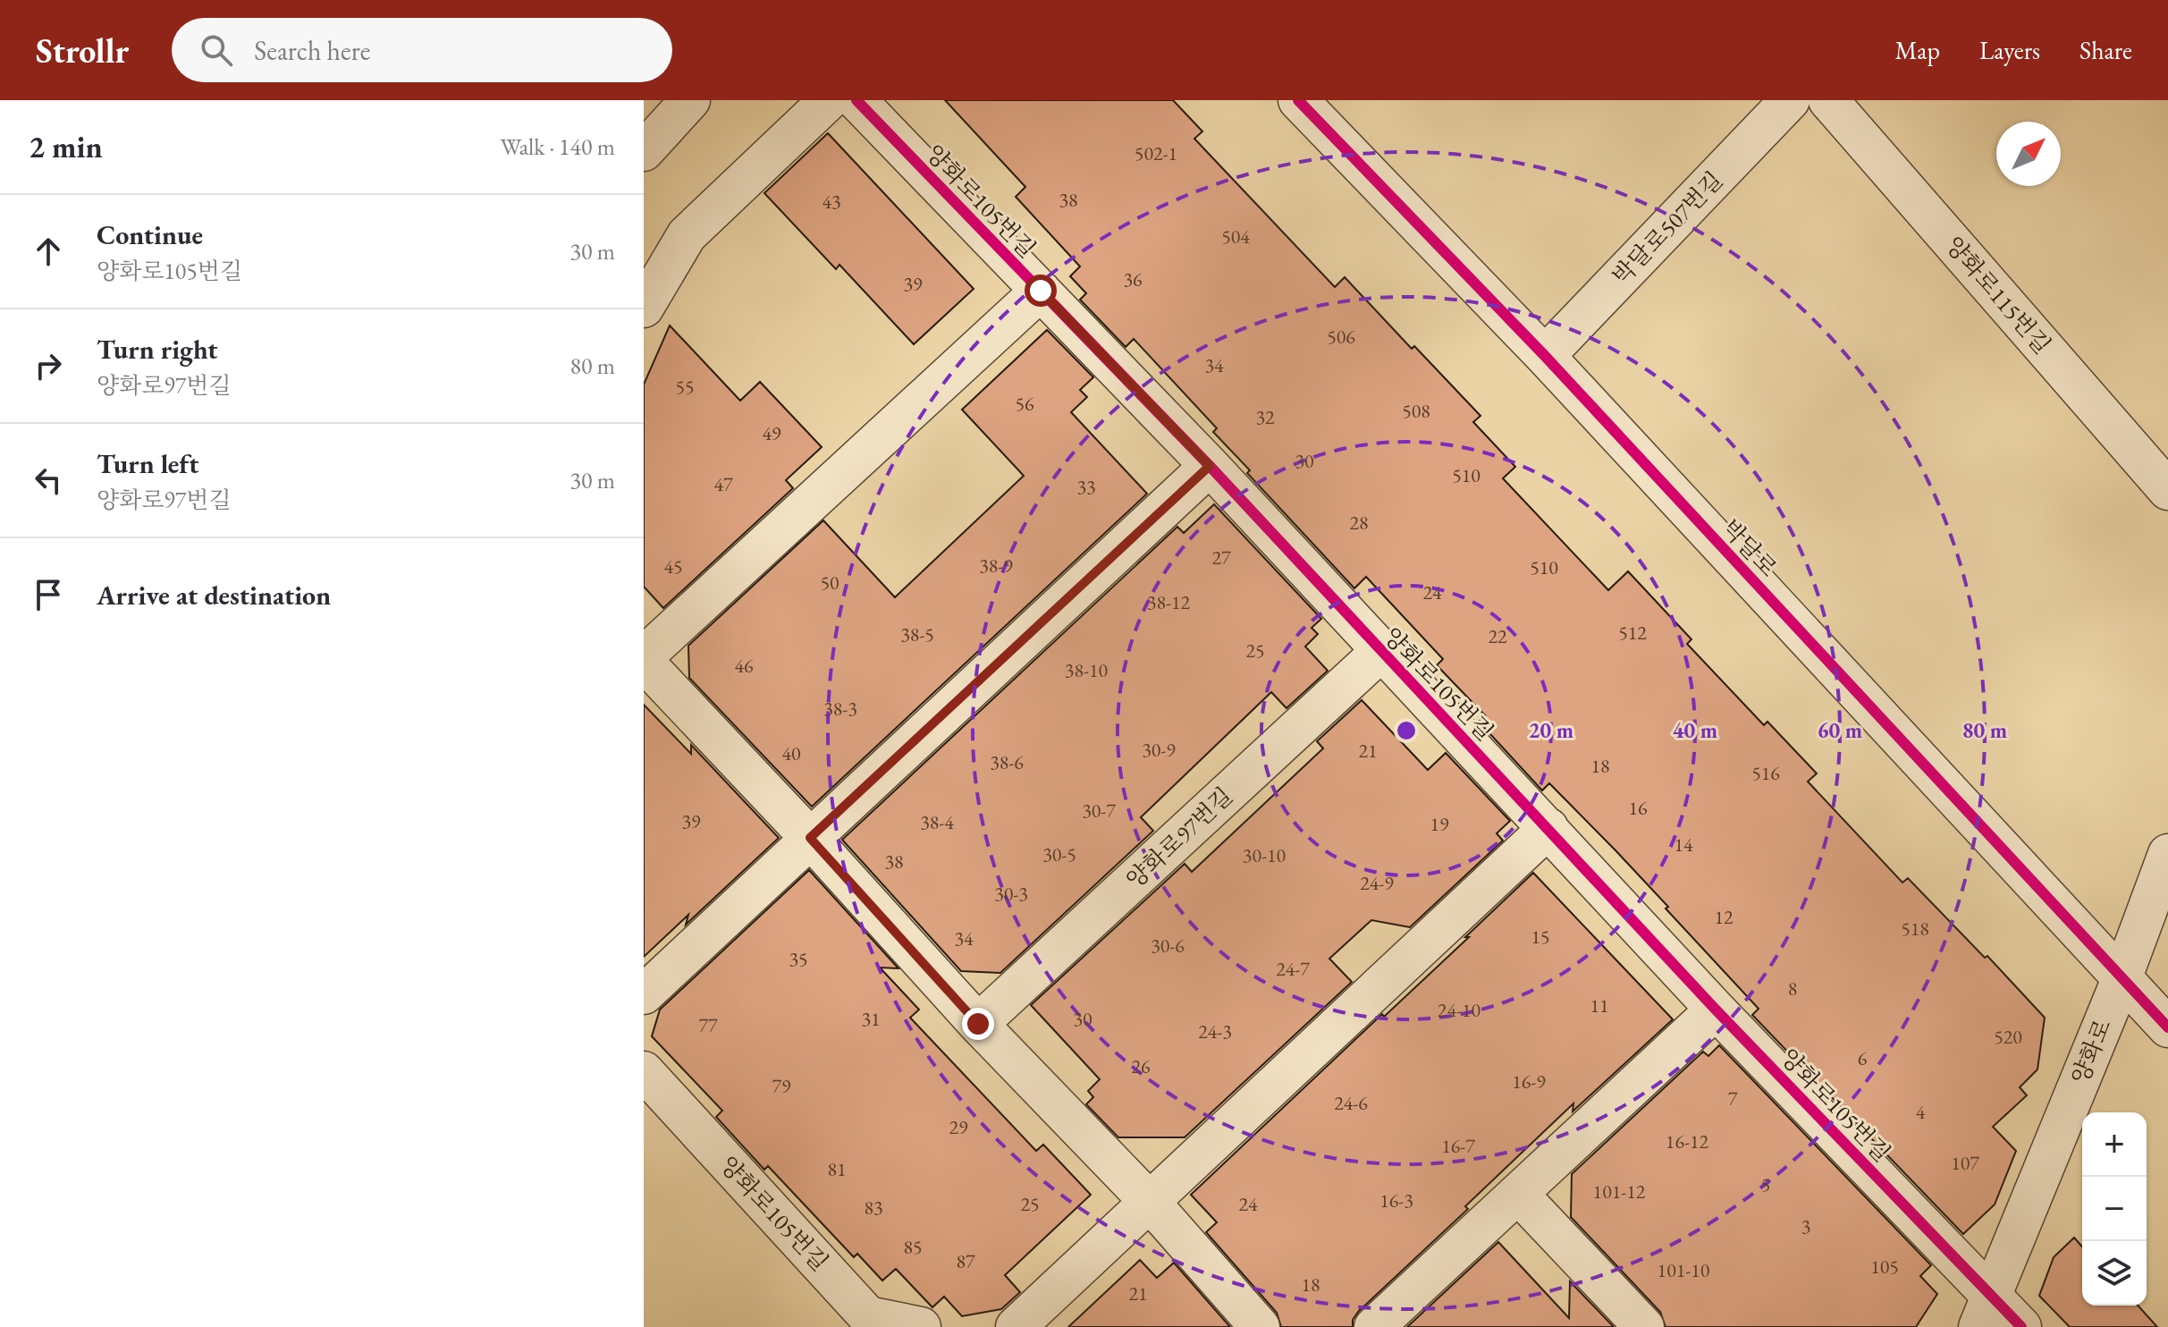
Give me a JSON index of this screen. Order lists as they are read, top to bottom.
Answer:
{
  "streets": {
    "street": [
      "양화로105번길",
      "박달로507번길",
      "양화로115번길",
      "박달로",
      "양화로97번길",
      "양화로"
    ]
  },
  "crossings": [
    ["양화로105번길", "양화로97번길"],
    ["양화로105번길", "양화로"],
    ["박달로507번길", "박달로"],
    ["박달로", "양화로"]
  ],
  "house_numbers": [
    "502-1",
    "38",
    "43",
    "504",
    "36",
    "39",
    "506",
    "34",
    "55",
    "56",
    "508",
    "32",
    "49",
    "30",
    "510",
    "47",
    "33",
    "28",
    "27",
    "38-9",
    "45",
    "510",
    "50",
    "24",
    "38-12",
    "512",
    "38-5",
    "22",
    "25",
    "46",
    "38-10",
    "38-3",
    "30-9",
    "21",
    "40",
    "38-6",
    "18",
    "516",
    "16",
    "30-7",
    "39",
    "38-4",
    "19",
    "14",
    "30-5",
    "30-10",
    "38",
    "24-9",
    "30-3",
    "12",
    "518",
    "15",
    "34",
    "30-6",
    "35",
    "24-7",
    "8",
    "11",
    "24-10",
    "31",
    "30",
    "77",
    "24-3",
    "520",
    "6",
    "26",
    "16-9",
    "79",
    "7",
    "24-6",
    "4",
    "29",
    "16-12",
    "16-7",
    "107",
    "81",
    "5",
    "101-12",
    "16-3",
    "25",
    "24",
    "83",
    "3",
    "85",
    "87",
    "105",
    "101-10",
    "18",
    "21"
  ],
  "north": "top right",
  "page": {
    "header": "Strollr",
    "search": "Search here",
    "nav": ["Map", "Layers", "Share"],
    "heading": ["2 min", "Walk · 140 m"],
    "list": [
      ["Continue", "양화로105번길", "30 m"],
      ["Turn right", "양화로97번길", "80 m"],
      ["Turn left", "양화로97번길", "30 m"],
      "Arrive at destination"
    ],
    "map_buttons": ["+", "−"]
  },
  "rings": [
    "20 m",
    "40 m",
    "60 m",
    "80 m"
  ]
}
